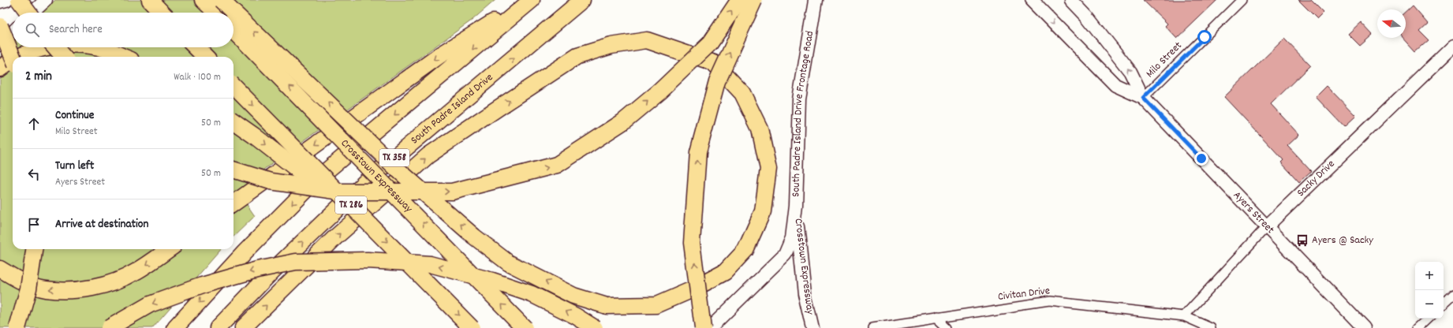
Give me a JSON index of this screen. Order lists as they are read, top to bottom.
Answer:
{
  "streets": {
    "highway": [
      "South Padre Island Drive",
      "TX 358",
      "Crosstown Expressway",
      "TX 286"
    ],
    "main road": ["South Padre Island Drive Frontage Road", "Sacky Drive", "Ayers Street"],
    "street": ["Milo Street", "Civitan Drive"]
  },
  "crossings": [
    ["Milo Street", "Ayers Street"],
    ["South Padre Island Drive Frontage Road", "Crosstown Expressway"],
    ["Sacky Drive", "Ayers Street"],
    ["Sacky Drive", "Civitan Drive"]
  ],
  "one_way": ["Crosstown Expressway"],
  "places": {
    "bus stop": ["Ayers @ Sacky"]
  },
  "north": "left",
  "page": {
    "search": "Search here",
    "heading": ["2 min", "Walk · 100 m"],
    "list": [
      ["Continue", "Milo Street", "50 m"],
      ["Turn left", "Ayers Street", "50 m"],
      "Arrive at destination"
    ],
    "map_buttons": ["+", "−"]
  }
}
